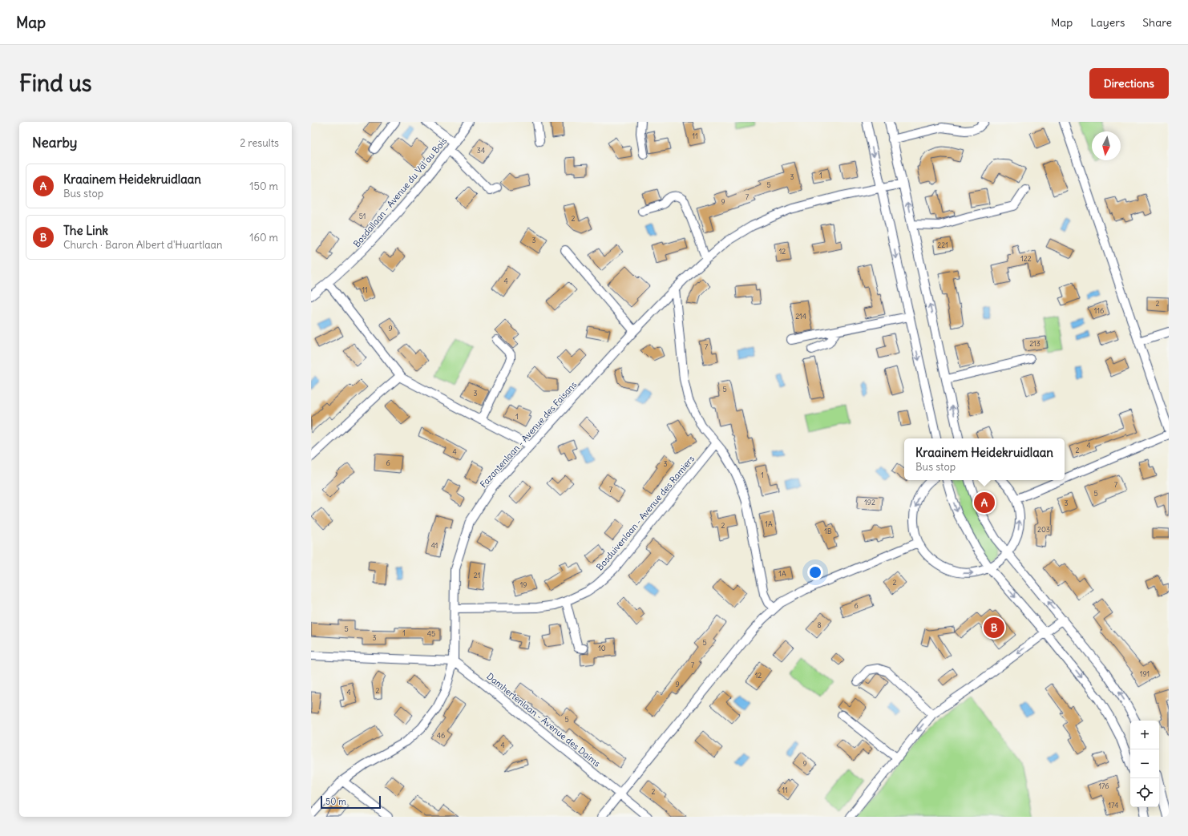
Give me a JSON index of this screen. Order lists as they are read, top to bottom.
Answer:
{
  "streets": {
    "street": [
      "Bosdallaan - Avenue du Val au Bois",
      "Fazantenlaan - Avenue des Faisans",
      "Bosduivenlaan - Avenue des Ramiers",
      "Damhertenlaan - Avenue des Daims"
    ]
  },
  "crossings": [
    ["Fazantenlaan - Avenue des Faisans", "Bosduivenlaan - Avenue des Ramiers"],
    ["Fazantenlaan - Avenue des Faisans", "Damhertenlaan - Avenue des Daims"]
  ],
  "house_numbers": [
    "11",
    "34",
    "1",
    "3",
    "5",
    "7",
    "9",
    "51",
    "2",
    "3",
    "221",
    "12",
    "122",
    "4",
    "11",
    "2",
    "116",
    "214",
    "9",
    "213",
    "7",
    "5",
    "3",
    "1",
    "4",
    "2",
    "4",
    "6",
    "3",
    "1",
    "7",
    "7",
    "5",
    "192",
    "3",
    "1A",
    "2",
    "203",
    "1B",
    "41",
    "1A",
    "21",
    "2",
    "19",
    "6",
    "8",
    "5",
    "1",
    "45",
    "3",
    "5",
    "10",
    "7",
    "191",
    "12",
    "9",
    "2",
    "4",
    "5",
    "46",
    "4",
    "9",
    "176",
    "11",
    "2",
    "174"
  ],
  "scale_bar": "50 m",
  "north": "bottom",
  "page": {
    "header": "Map",
    "nav": ["Map", "Layers", "Share"],
    "buttons": "Directions",
    "title": "Find us",
    "heading": ["Nearby", "2 results"],
    "list": [
      {
        "mark": "A",
        "name": "Kraainem Heidekruidlaan",
        "note": "Bus stop",
        "value": "150 m"
      },
      {
        "mark": "B",
        "name": "The Link",
        "note": "Church · Baron Albert d'Huartlaan",
        "value": "160 m"
      }
    ],
    "popup": ["Kraainem Heidekruidlaan", "Bus stop"],
    "pins": ["A", "B"],
    "map_buttons": ["+", "−"],
    "scale": "50 m"
  }
}
